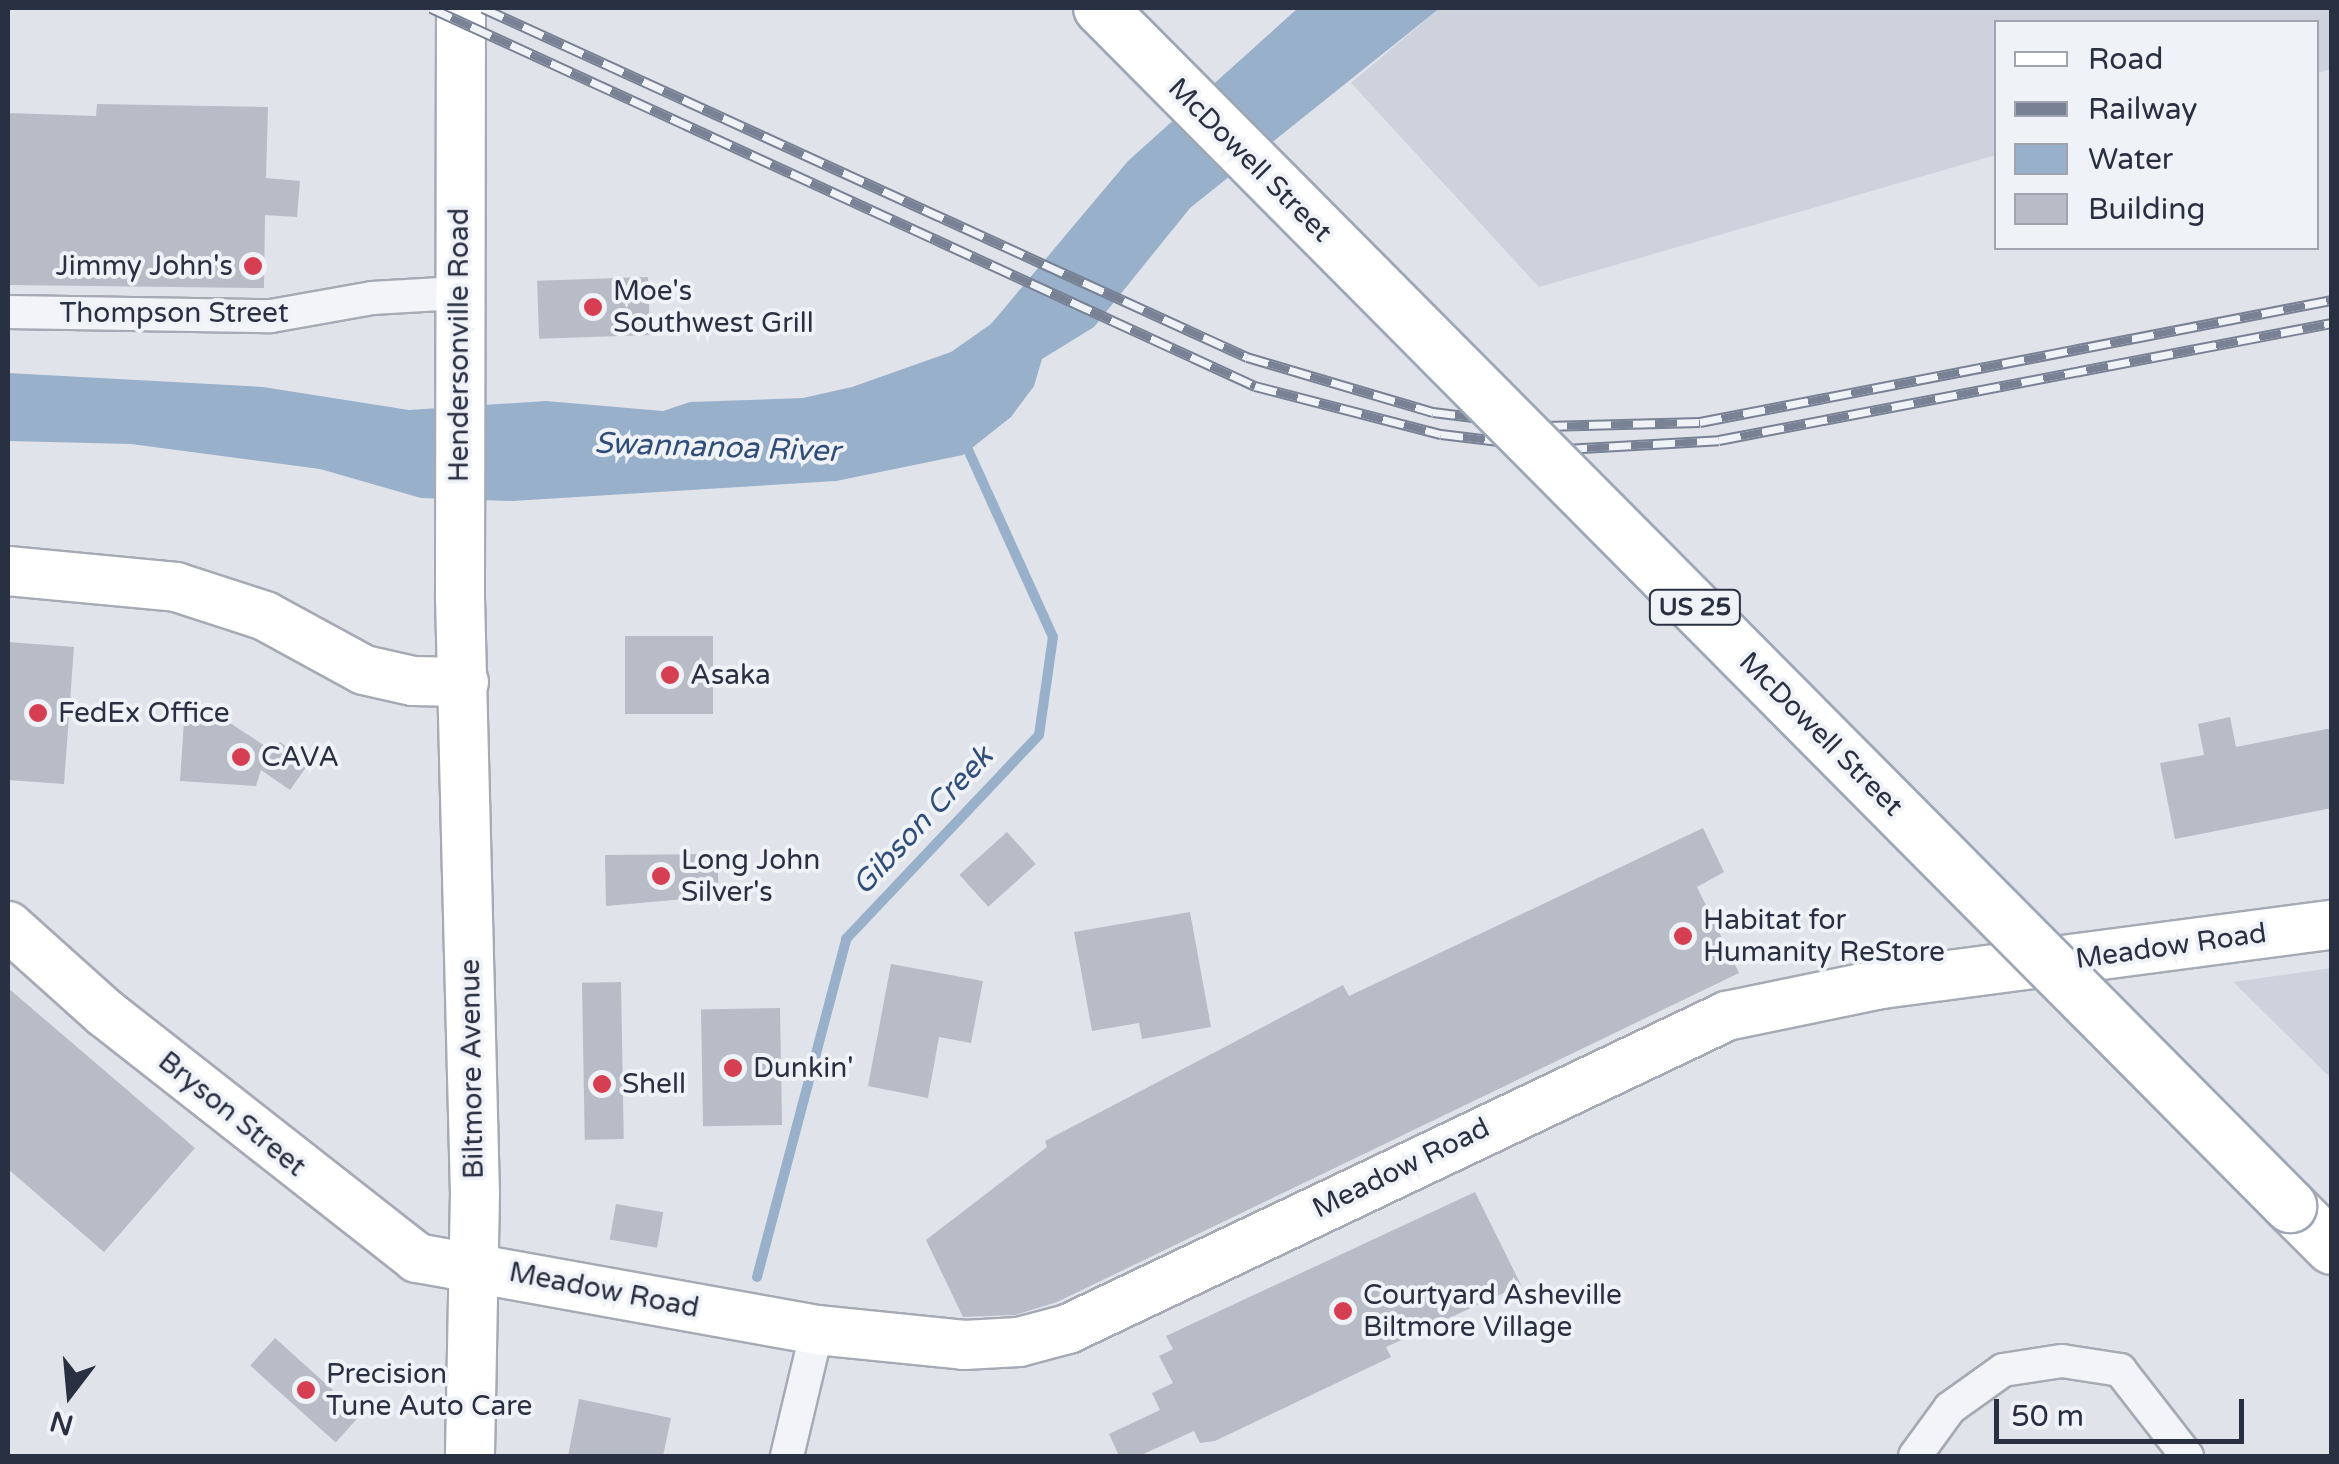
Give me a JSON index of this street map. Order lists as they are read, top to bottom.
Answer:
{
  "streets": {
    "main road": [
      "McDowell Street",
      "Hendersonville Road",
      "US 25",
      "Meadow Road",
      "Biltmore Avenue",
      "Bryson Street"
    ],
    "street": ["Thompson Street"]
  },
  "crossings": [
    ["Thompson Street", "Hendersonville Road"],
    ["Hendersonville Road", "Biltmore Avenue"],
    ["Meadow Road", "Biltmore Avenue"],
    ["Meadow Road", "Bryson Street"],
    ["Biltmore Avenue", "Bryson Street"]
  ],
  "water": ["Swannanoa River", "Gibson Creek"],
  "places": [
    "Jimmy John's",
    "Moe's Southwest Grill",
    "Asaka",
    "FedEx Office",
    "CAVA",
    "Long John Silver's",
    "Habitat for Humanity ReStore",
    "Dunkin'",
    "Shell",
    "Courtyard Asheville Biltmore Village",
    "Precision Tune Auto Care"
  ],
  "legend": [
    "Road",
    "Railway",
    "Water",
    "Building"
  ],
  "scale_bar": "50 m",
  "north": "bottom"
}
